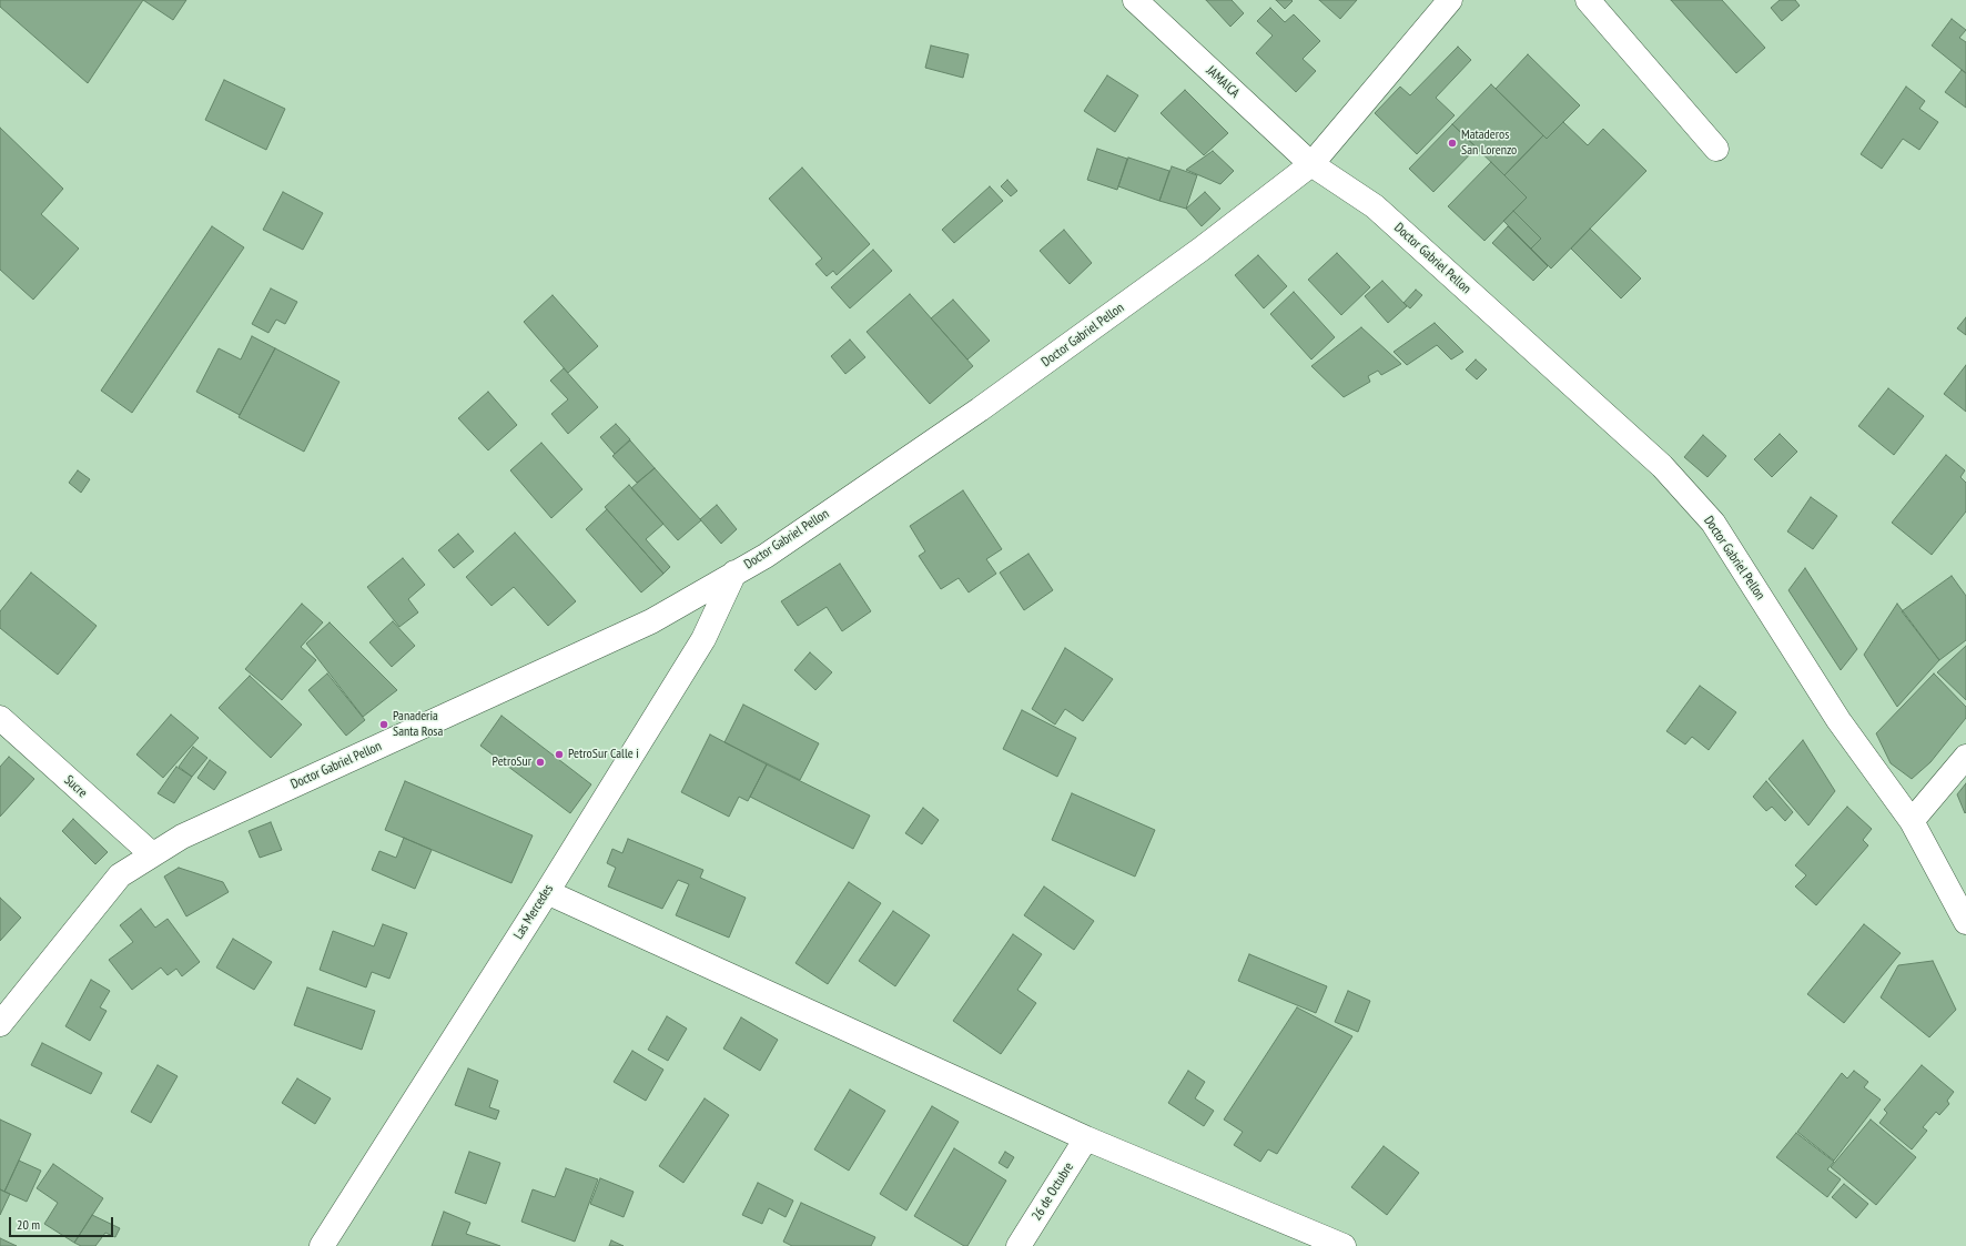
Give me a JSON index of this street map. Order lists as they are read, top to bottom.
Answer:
{
  "streets": {
    "street": [
      "JAMAICA",
      "Doctor Gabriel Pellon",
      "Sucre",
      "Las Mercedes",
      "26 de Octubre"
    ]
  },
  "crossings": [
    ["JAMAICA", "Doctor Gabriel Pellon"],
    ["Doctor Gabriel Pellon", "Sucre"],
    ["Doctor Gabriel Pellon", "Las Mercedes"]
  ],
  "places": [
    "Mataderos San Lorenzo",
    "Panaderia Santa Rosa",
    "PetroSur Calle i",
    "PetroSur"
  ],
  "scale_bar": "20 m"
}
